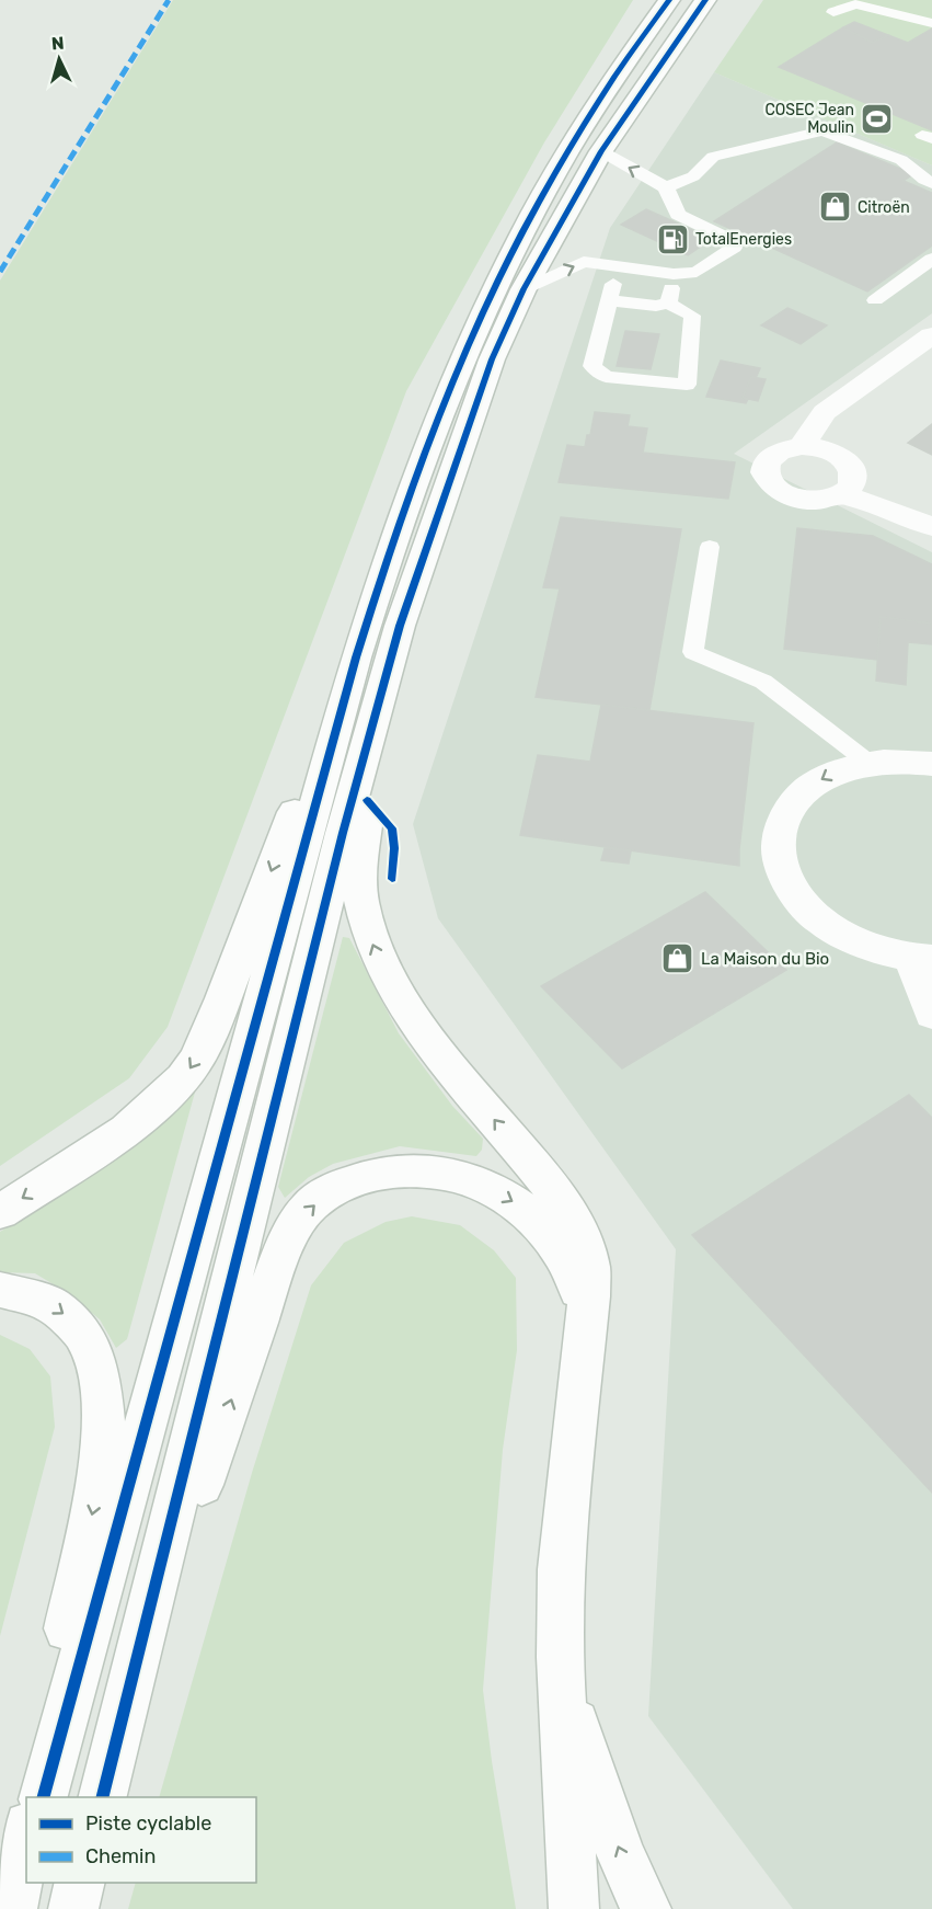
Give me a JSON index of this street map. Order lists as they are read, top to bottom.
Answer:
{
  "places": {
    "sports": ["COSEC Jean Moulin"],
    "shop": ["Citroën", "La Maison du Bio"],
    "fuel station": ["TotalEnergies"]
  },
  "legend": ["Piste cyclable", "Chemin"],
  "north": "top"
}
